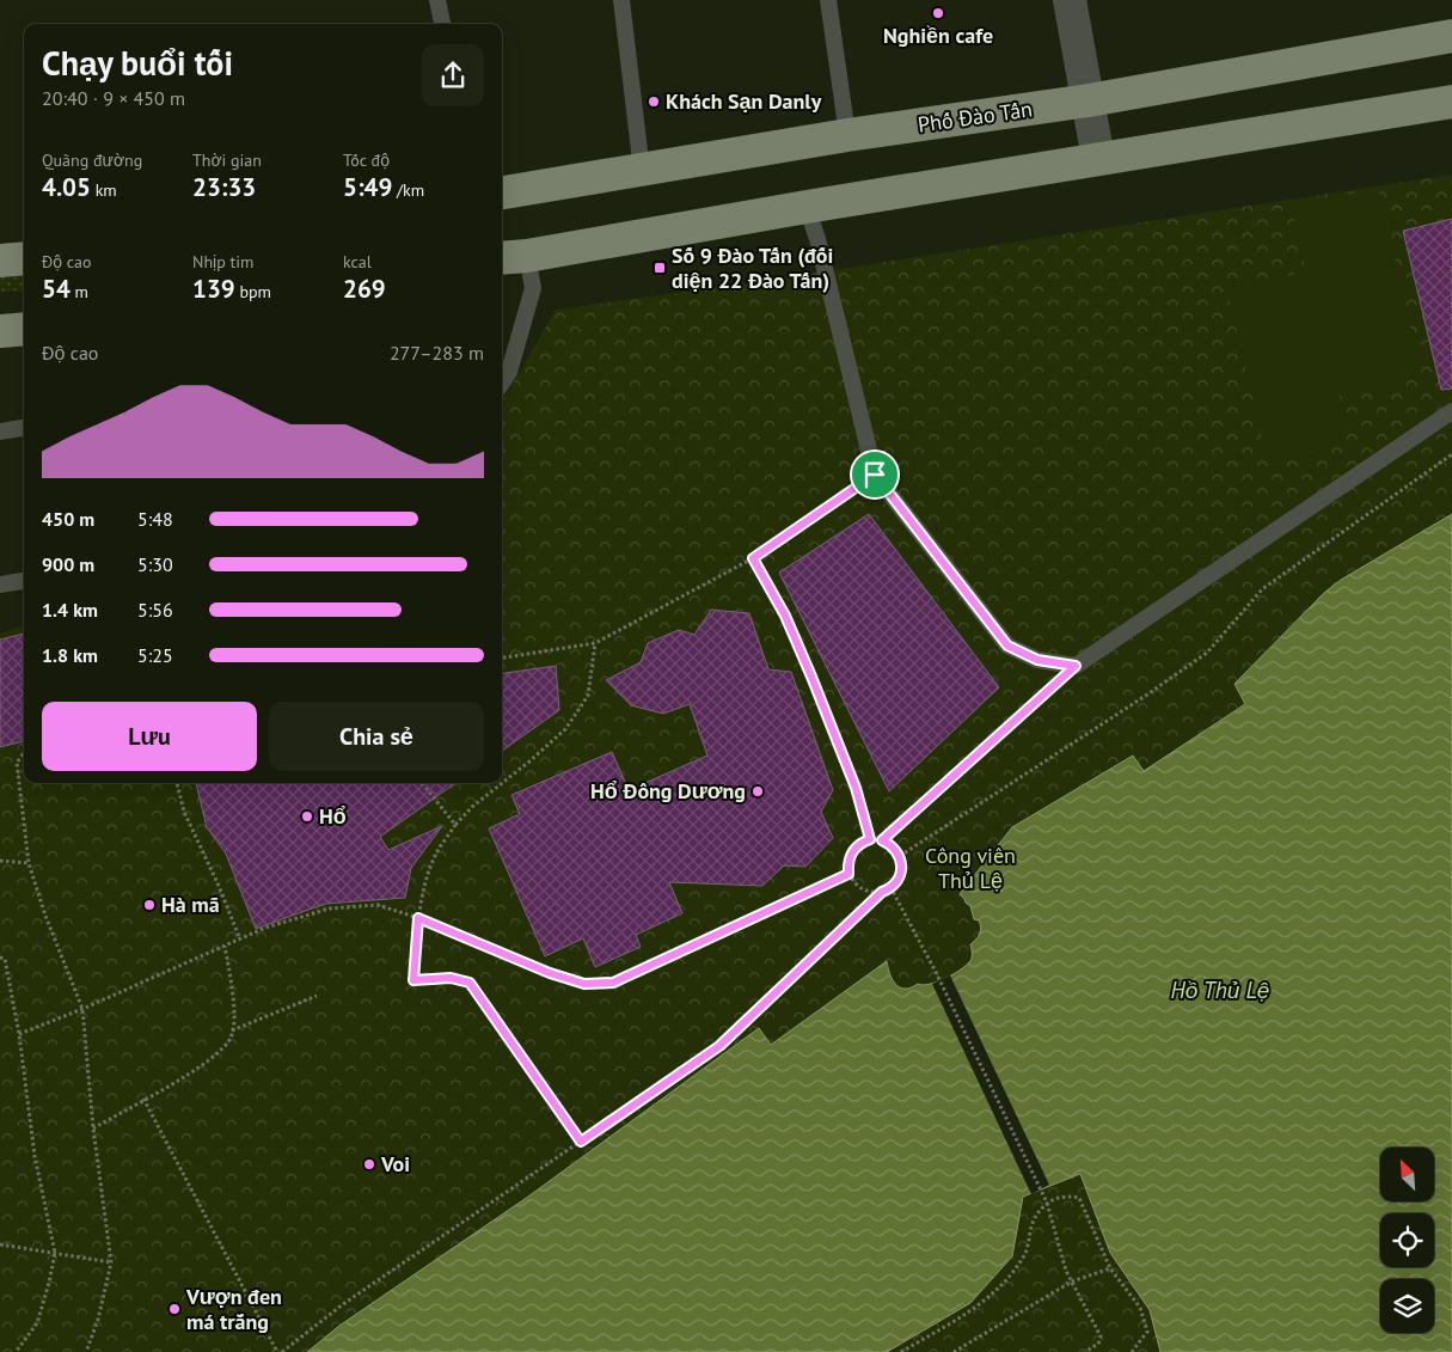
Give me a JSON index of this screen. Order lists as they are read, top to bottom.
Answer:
{
  "streets": {
    "main road": ["Phố Đào Tấn"]
  },
  "water": ["Hồ Thủ Lệ"],
  "parks": ["Công viên Thủ Lệ"],
  "places": {
    "other": [
      "Nghiền cafe",
      "Khách Sạn Danly",
      "Hổ Đông Dương",
      "Hổ",
      "Hà mã",
      "Voi",
      "Vượn đen má trắng"
    ],
    "transit": ["Số 9 Đào Tấn (đối diện 22 Đào Tấn)"]
  },
  "north": "top left",
  "page": {
    "heading": ["Chạy buổi tối", "20:40 · 9 × 450 m"],
    "stats": [
      ["Quãng đường", "4.05 km"],
      ["Thời gian", "23:33"],
      ["Tốc độ", "5:49 /km"],
      ["Độ cao", "54 m"],
      ["Nhịp tim", "139 bpm"],
      ["kcal", "269"]
    ],
    "chart": ["Độ cao", "277–283 m"],
    "list": [
      {
        "name": "450 m",
        "note": "5:48"
      },
      {
        "name": "900 m",
        "note": "5:30"
      },
      {
        "name": "1.4 km",
        "note": "5:56"
      },
      {
        "name": "1.8 km",
        "note": "5:25"
      }
    ],
    "buttons": ["Lưu", "Chia sẻ"]
  }
}
